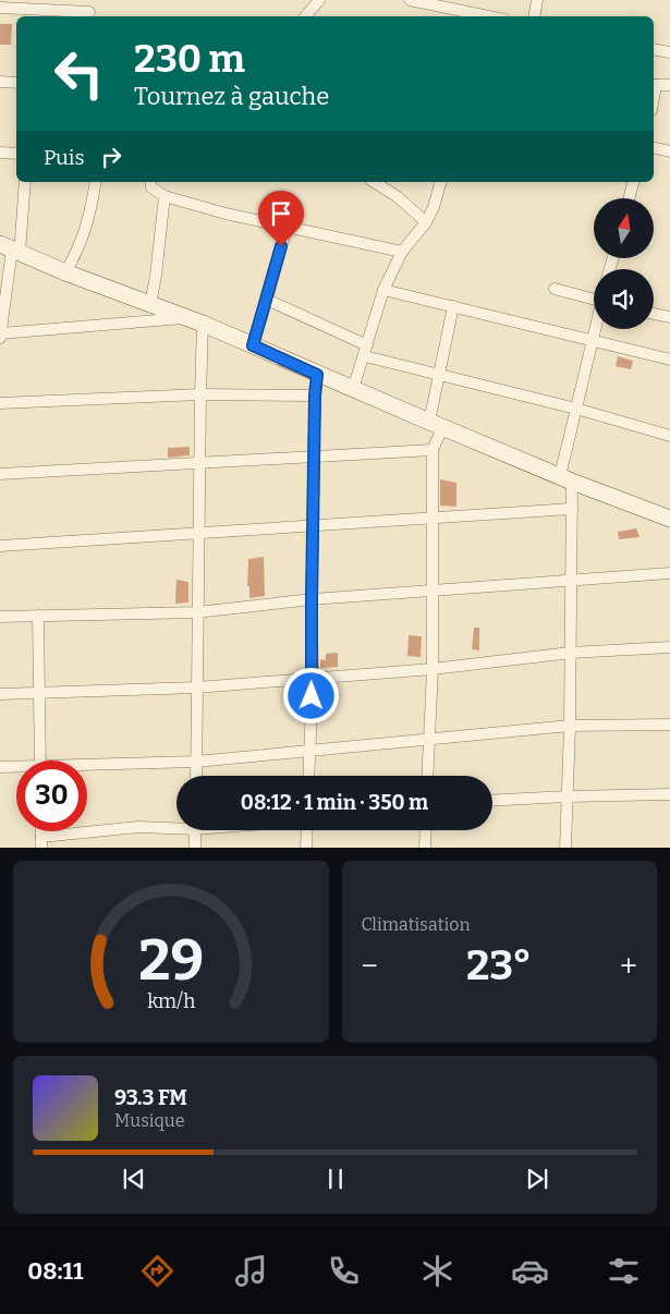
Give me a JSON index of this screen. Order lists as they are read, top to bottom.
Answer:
{
  "north": "top",
  "page": {
    "turn": ["230 m", "Tournez à gauche"],
    "then": "Puis",
    "limit": "30",
    "trip": "08:12 · 1 min · 350 m",
    "tile": "Climatisation",
    "heat": ["−", "23°", "+"],
    "song": ["93.3 FM", "Musique"],
    "tabs": "08:11",
    "gauge": ["29", "km/h"]
  }
}
